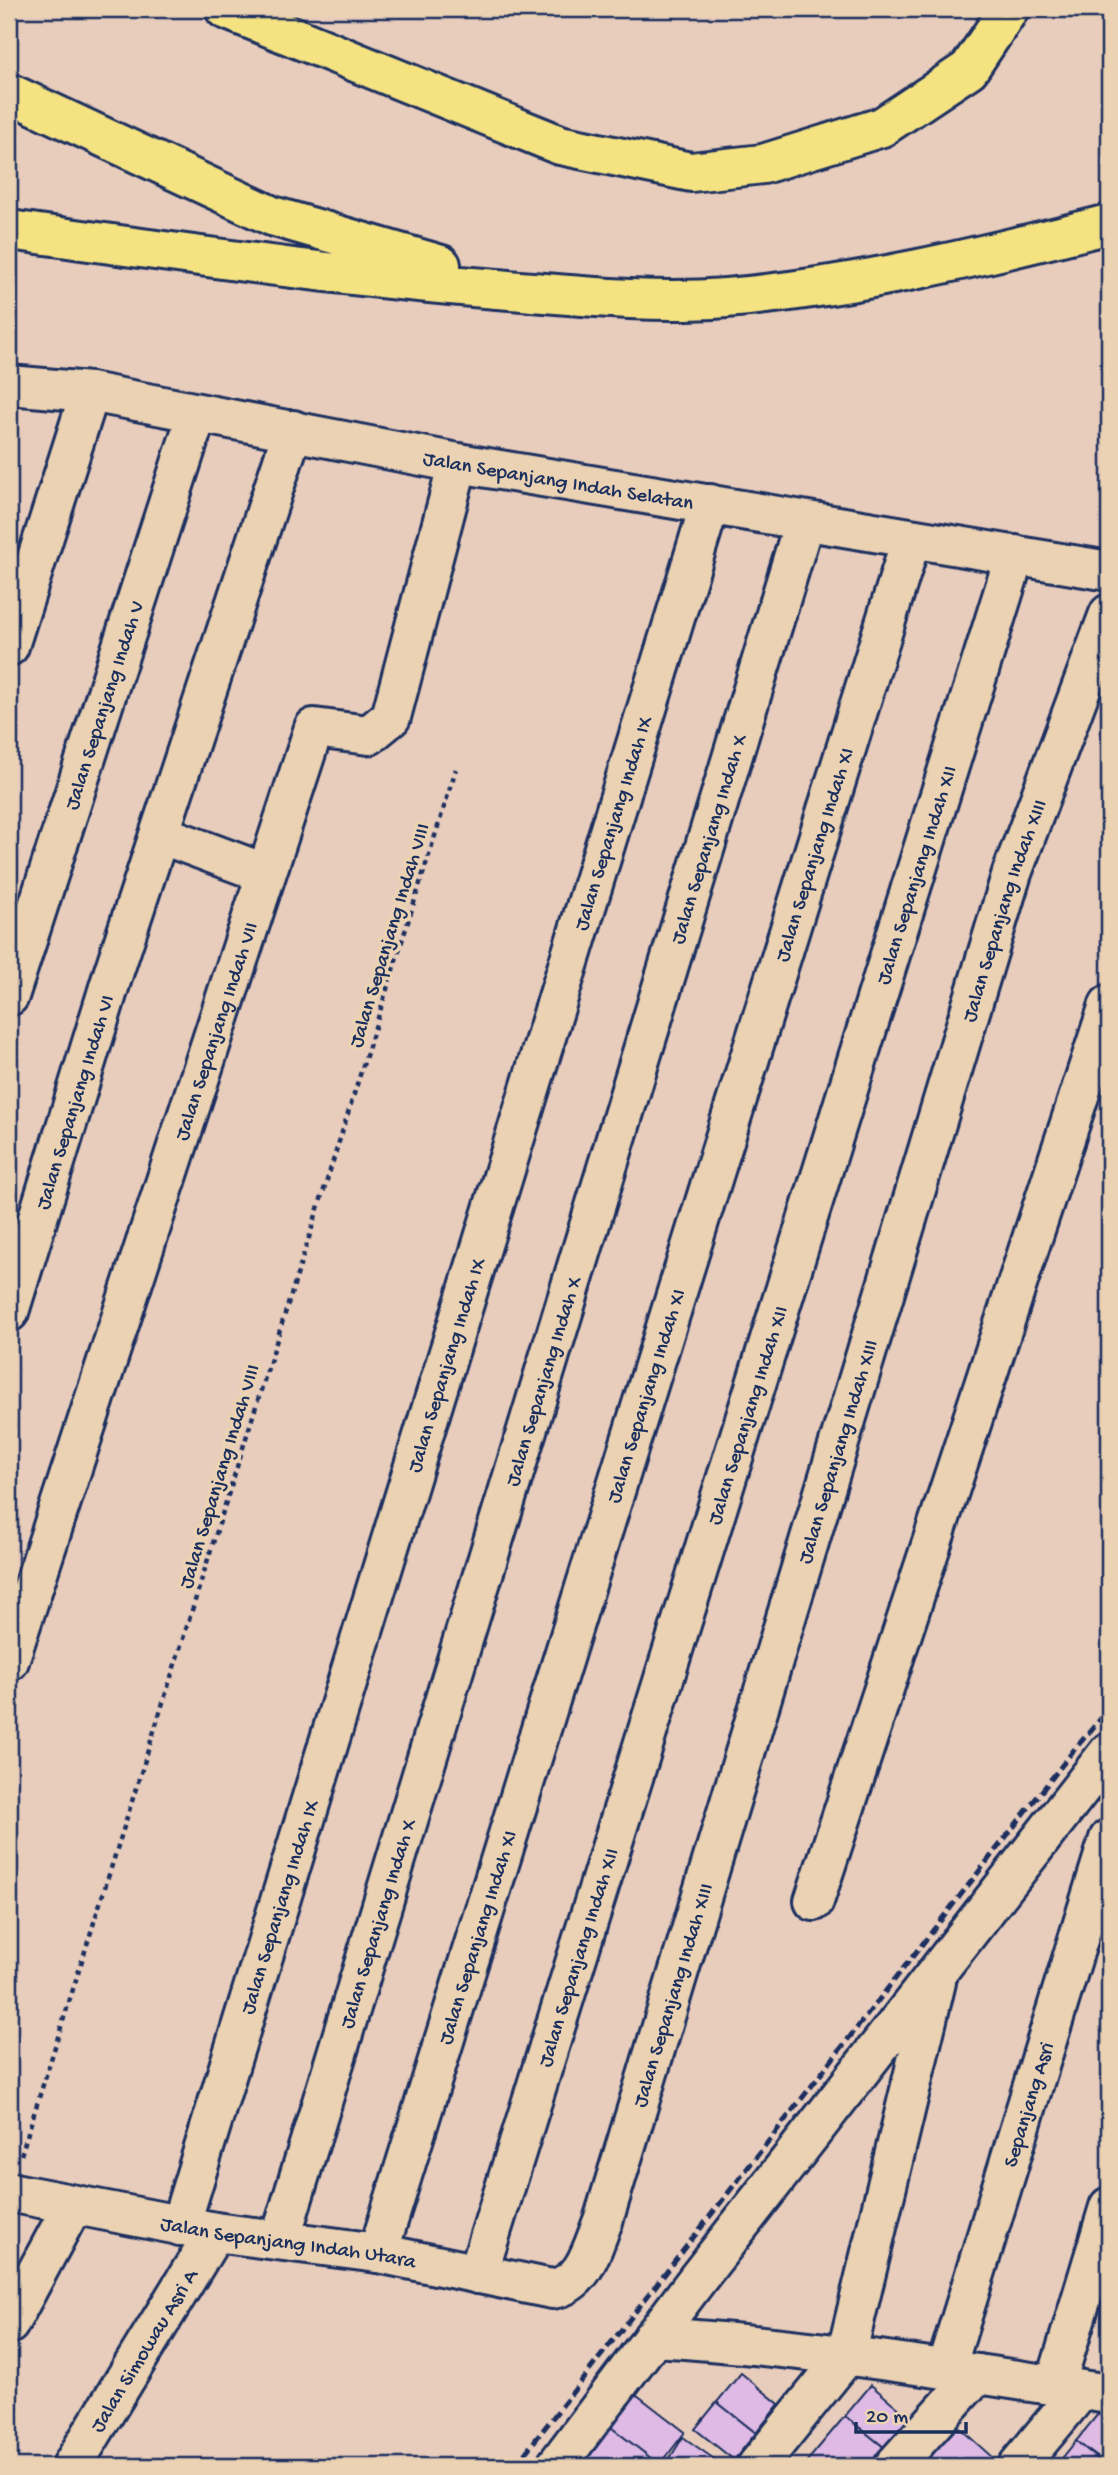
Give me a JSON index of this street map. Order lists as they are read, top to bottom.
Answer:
{
  "streets": {
    "street": [
      "Jalan Sepanjang Indah Selatan",
      "Jalan Sepanjang Indah V",
      "Jalan Sepanjang Indah IX",
      "Jalan Sepanjang Indah X",
      "Jalan Sepanjang Indah XI",
      "Jalan Sepanjang Indah XII",
      "Jalan Sepanjang Indah XIII",
      "Jalan Sepanjang Indah VII",
      "Jalan Sepanjang Indah VI",
      "Sepanjang Asri",
      "Jalan Sepanjang Indah Utara",
      "Jalan Simowau Asri A"
    ],
    "path": ["Jalan Sepanjang Indah VIII"]
  },
  "crossings": [
    ["Jalan Sepanjang Indah Selatan", "Jalan Sepanjang Indah V"],
    ["Jalan Sepanjang Indah Selatan", "Jalan Sepanjang Indah IX"],
    ["Jalan Sepanjang Indah Selatan", "Jalan Sepanjang Indah X"],
    ["Jalan Sepanjang Indah Selatan", "Jalan Sepanjang Indah XI"],
    ["Jalan Sepanjang Indah Selatan", "Jalan Sepanjang Indah XII"],
    ["Jalan Sepanjang Indah Selatan", "Jalan Sepanjang Indah VII"],
    ["Jalan Sepanjang Indah Selatan", "Jalan Sepanjang Indah VI"],
    ["Jalan Sepanjang Indah IX", "Jalan Sepanjang Indah Utara"],
    ["Jalan Sepanjang Indah IX", "Jalan Simowau Asri A"],
    ["Jalan Sepanjang Indah X", "Jalan Sepanjang Indah Utara"],
    ["Jalan Sepanjang Indah XI", "Jalan Sepanjang Indah Utara"],
    ["Jalan Sepanjang Indah XII", "Jalan Sepanjang Indah Utara"],
    ["Jalan Sepanjang Indah XIII", "Jalan Sepanjang Indah Utara"],
    ["Jalan Sepanjang Indah VIII", "Jalan Sepanjang Indah Utara"],
    ["Jalan Sepanjang Indah Utara", "Jalan Simowau Asri A"]
  ],
  "scale_bar": "20 m"
}
